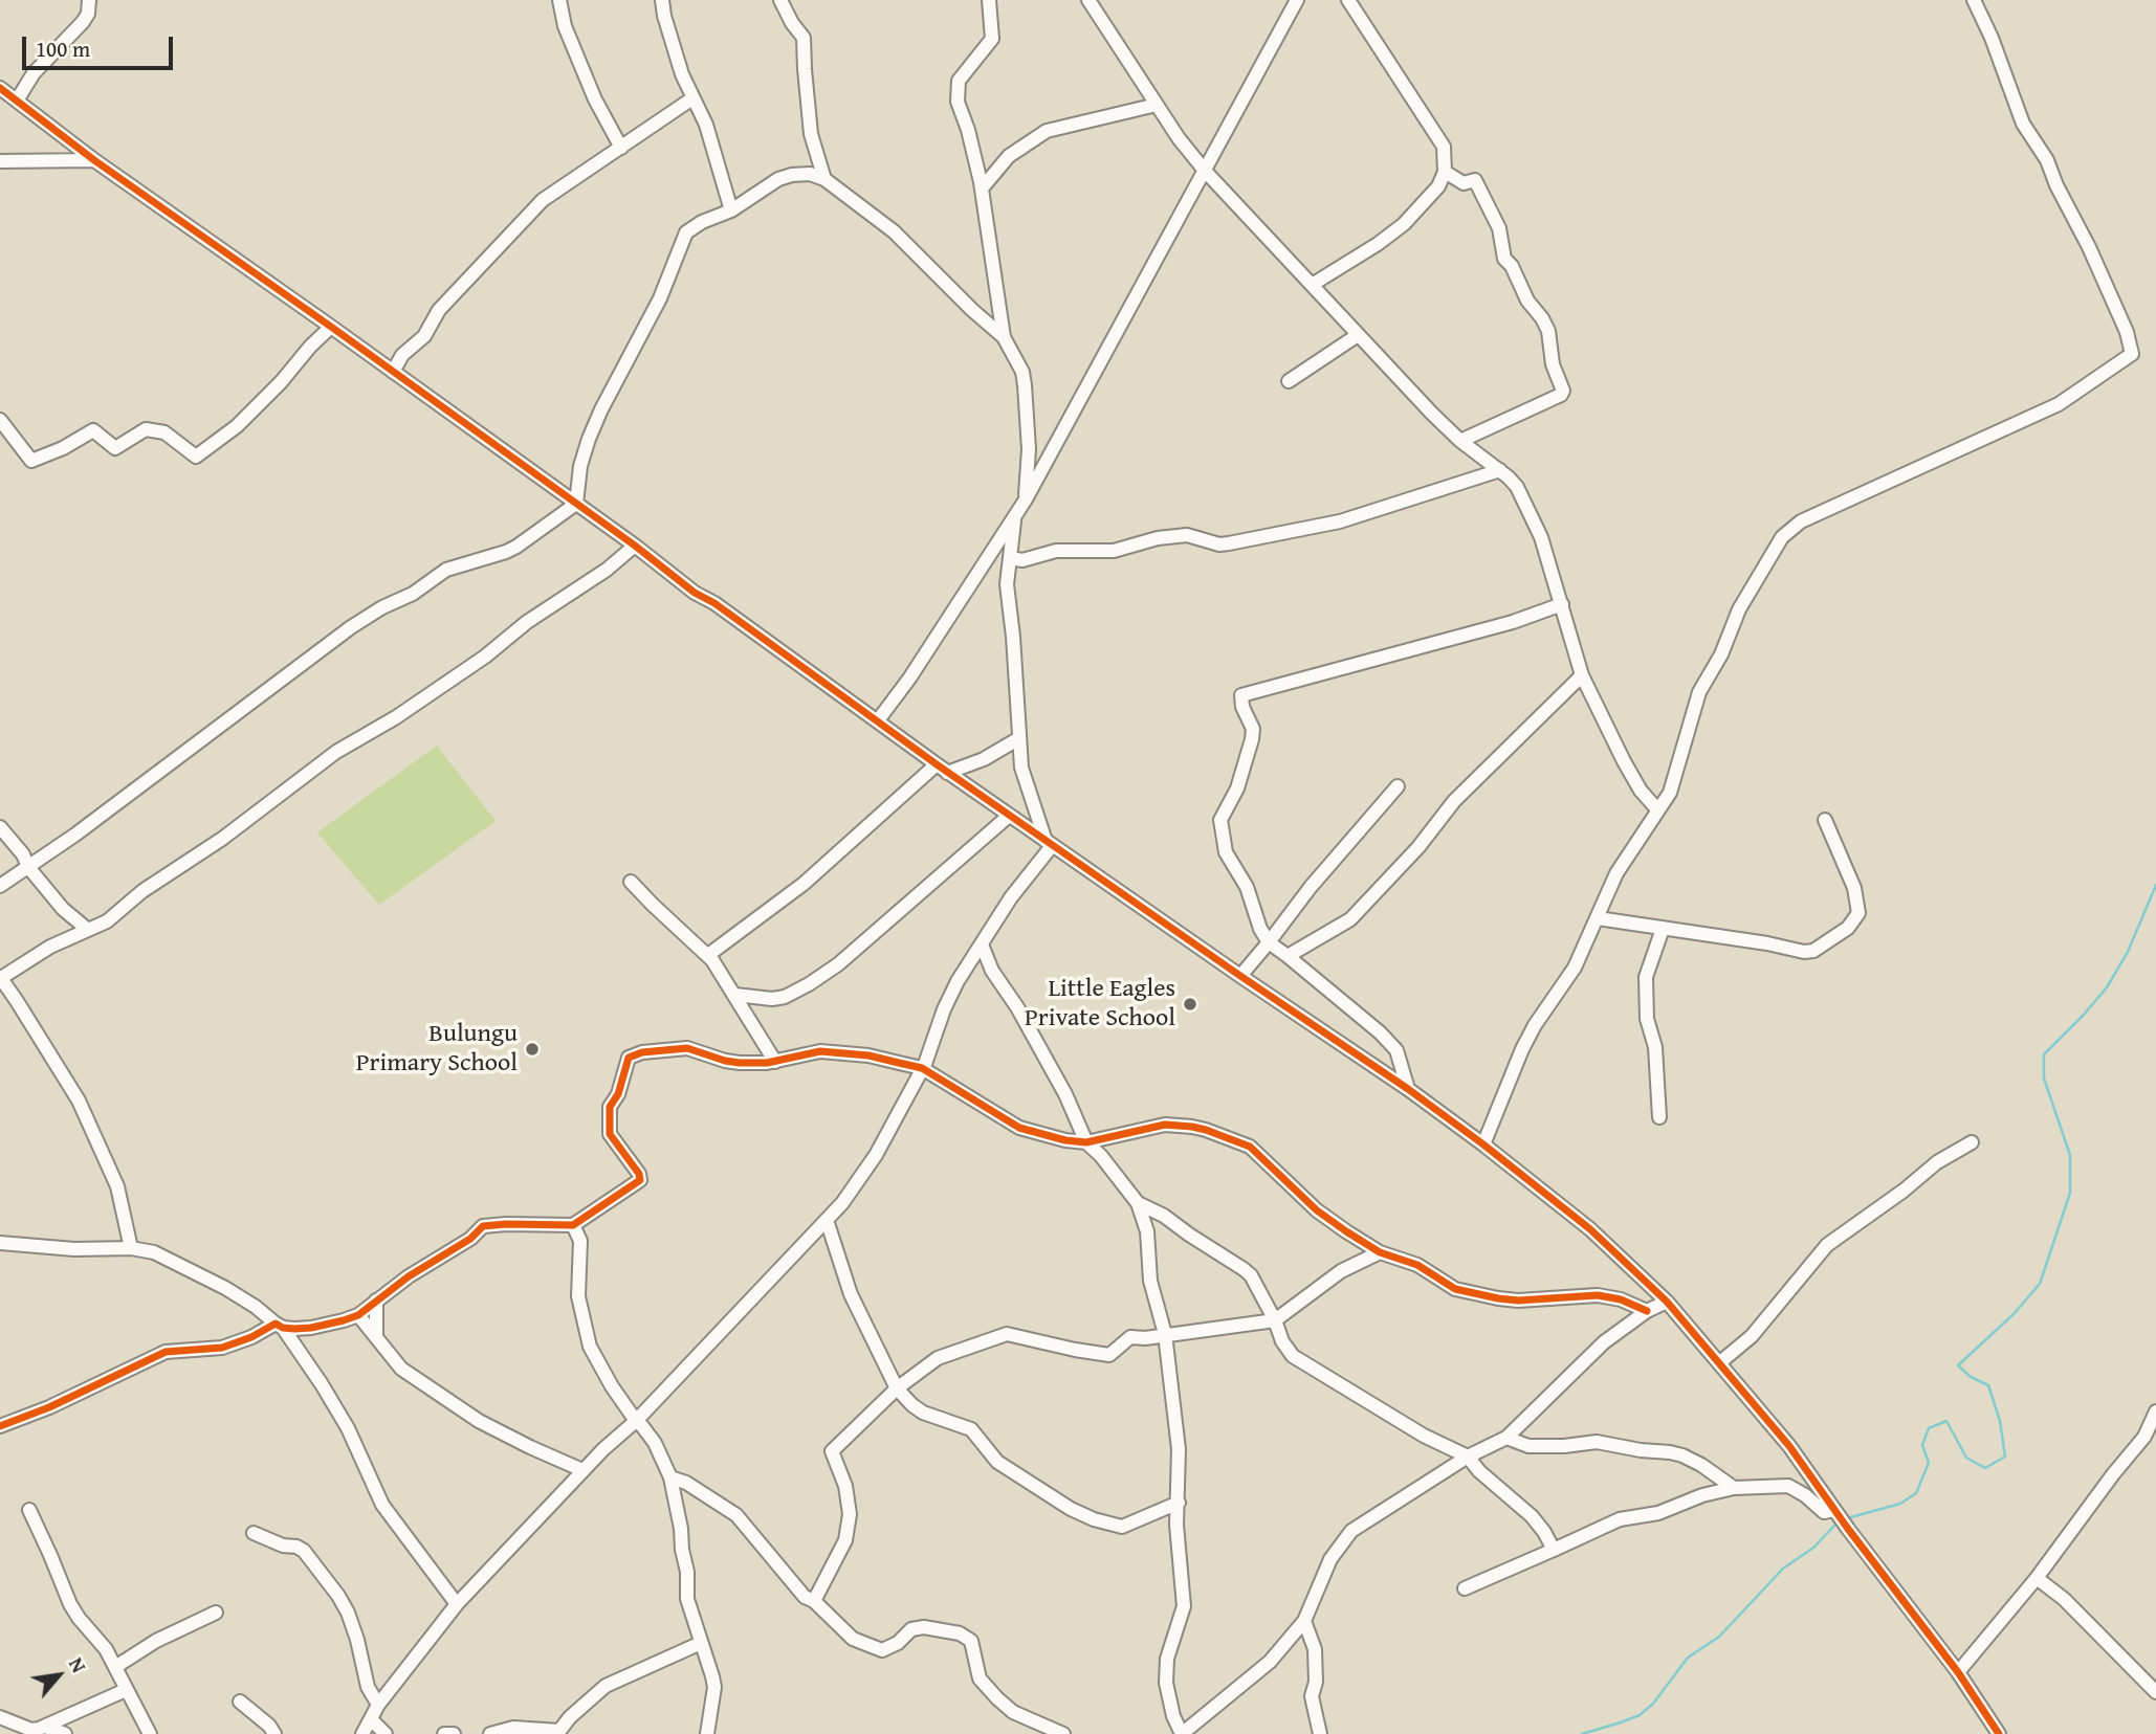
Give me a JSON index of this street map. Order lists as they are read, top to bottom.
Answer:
{
  "places": ["Little Eagles Private School", "Bulungu Primary School"],
  "scale_bar": "100 m",
  "north": "top right"
}
